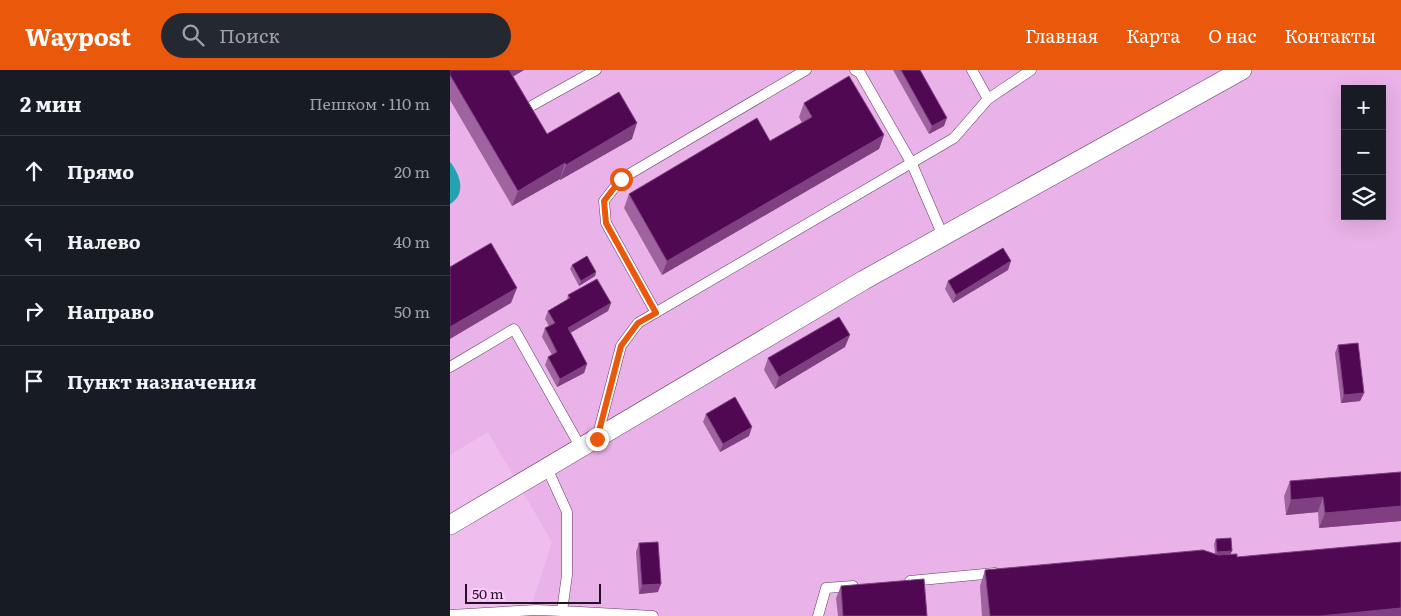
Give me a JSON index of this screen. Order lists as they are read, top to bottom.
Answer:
{
  "scale_bar": "50 m",
  "page": {
    "header": "Waypost",
    "search": "Поиск",
    "nav": [
      "Главная",
      "Карта",
      "О нас",
      "Контакты"
    ],
    "heading": ["2 мин", "Пешком · 110 m"],
    "map_buttons": ["+", "−"],
    "list": [
      ["Прямо", "20 m"],
      ["Налево", "40 m"],
      ["Направо", "50 m"],
      "Пункт назначения"
    ],
    "scale": "50 m"
  }
}
